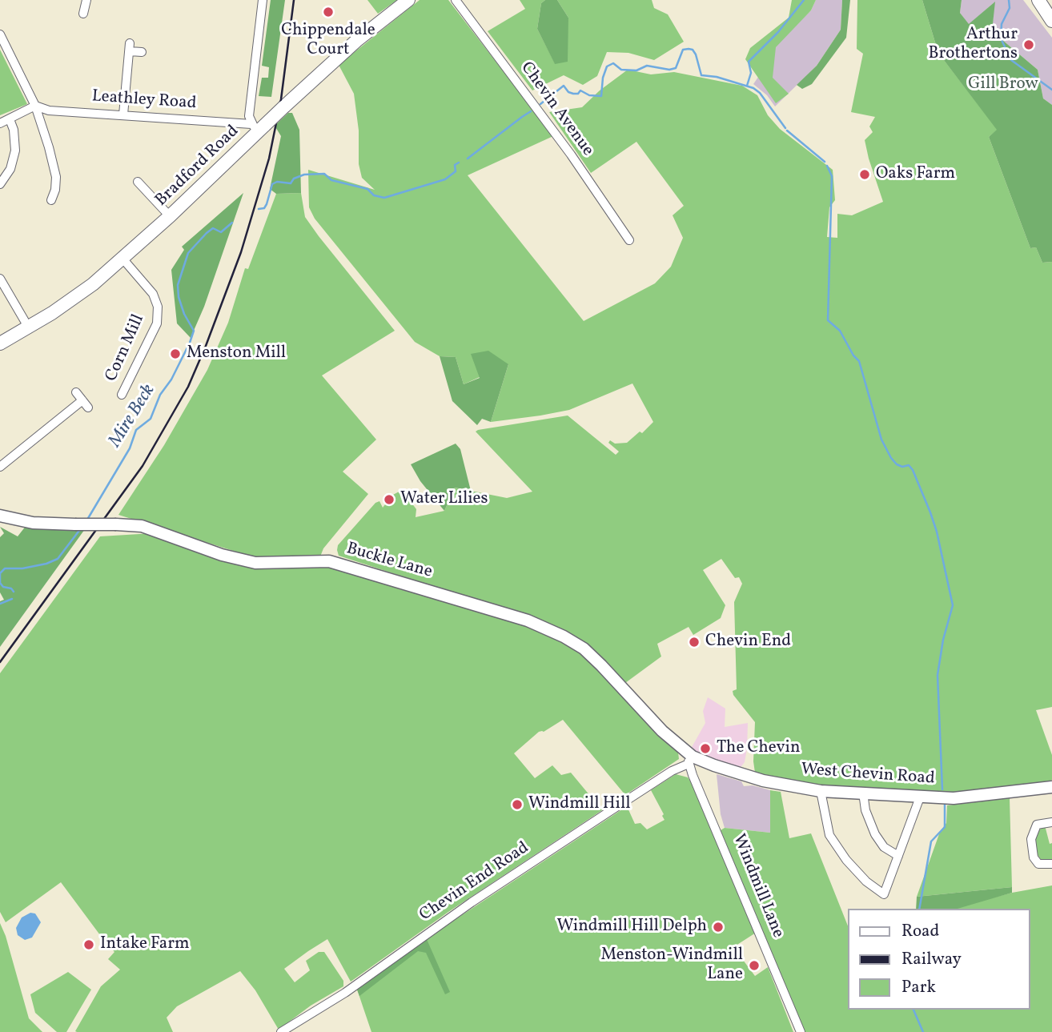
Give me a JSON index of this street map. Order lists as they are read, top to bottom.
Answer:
{
  "streets": {
    "main road": ["Bradford Road"],
    "street": [
      "Leathley Road",
      "Chevin Avenue",
      "Corn Mill",
      "Buckle Lane",
      "West Chevin Road",
      "Chevin End Road",
      "Windmill Lane"
    ]
  },
  "crossings": [
    ["Leathley Road", "Bradford Road"],
    ["Bradford Road", "Corn Mill"],
    ["Buckle Lane", "West Chevin Road"],
    ["Buckle Lane", "Chevin End Road"],
    ["Buckle Lane", "Windmill Lane"],
    ["West Chevin Road", "Chevin End Road"],
    ["West Chevin Road", "Windmill Lane"],
    ["Chevin End Road", "Windmill Lane"]
  ],
  "water": ["Mire Beck"],
  "parks": ["Gill Brow"],
  "places": [
    "Chippendale Court",
    "Arthur Brothertons",
    "Oaks Farm",
    "Menston Mill",
    "Water Lilies",
    "Chevin End",
    "The Chevin",
    "Windmill Hill",
    "Windmill Hill Delph",
    "Intake Farm",
    "Menston-Windmill Lane"
  ],
  "legend": ["Road", "Railway", "Park"]
}
